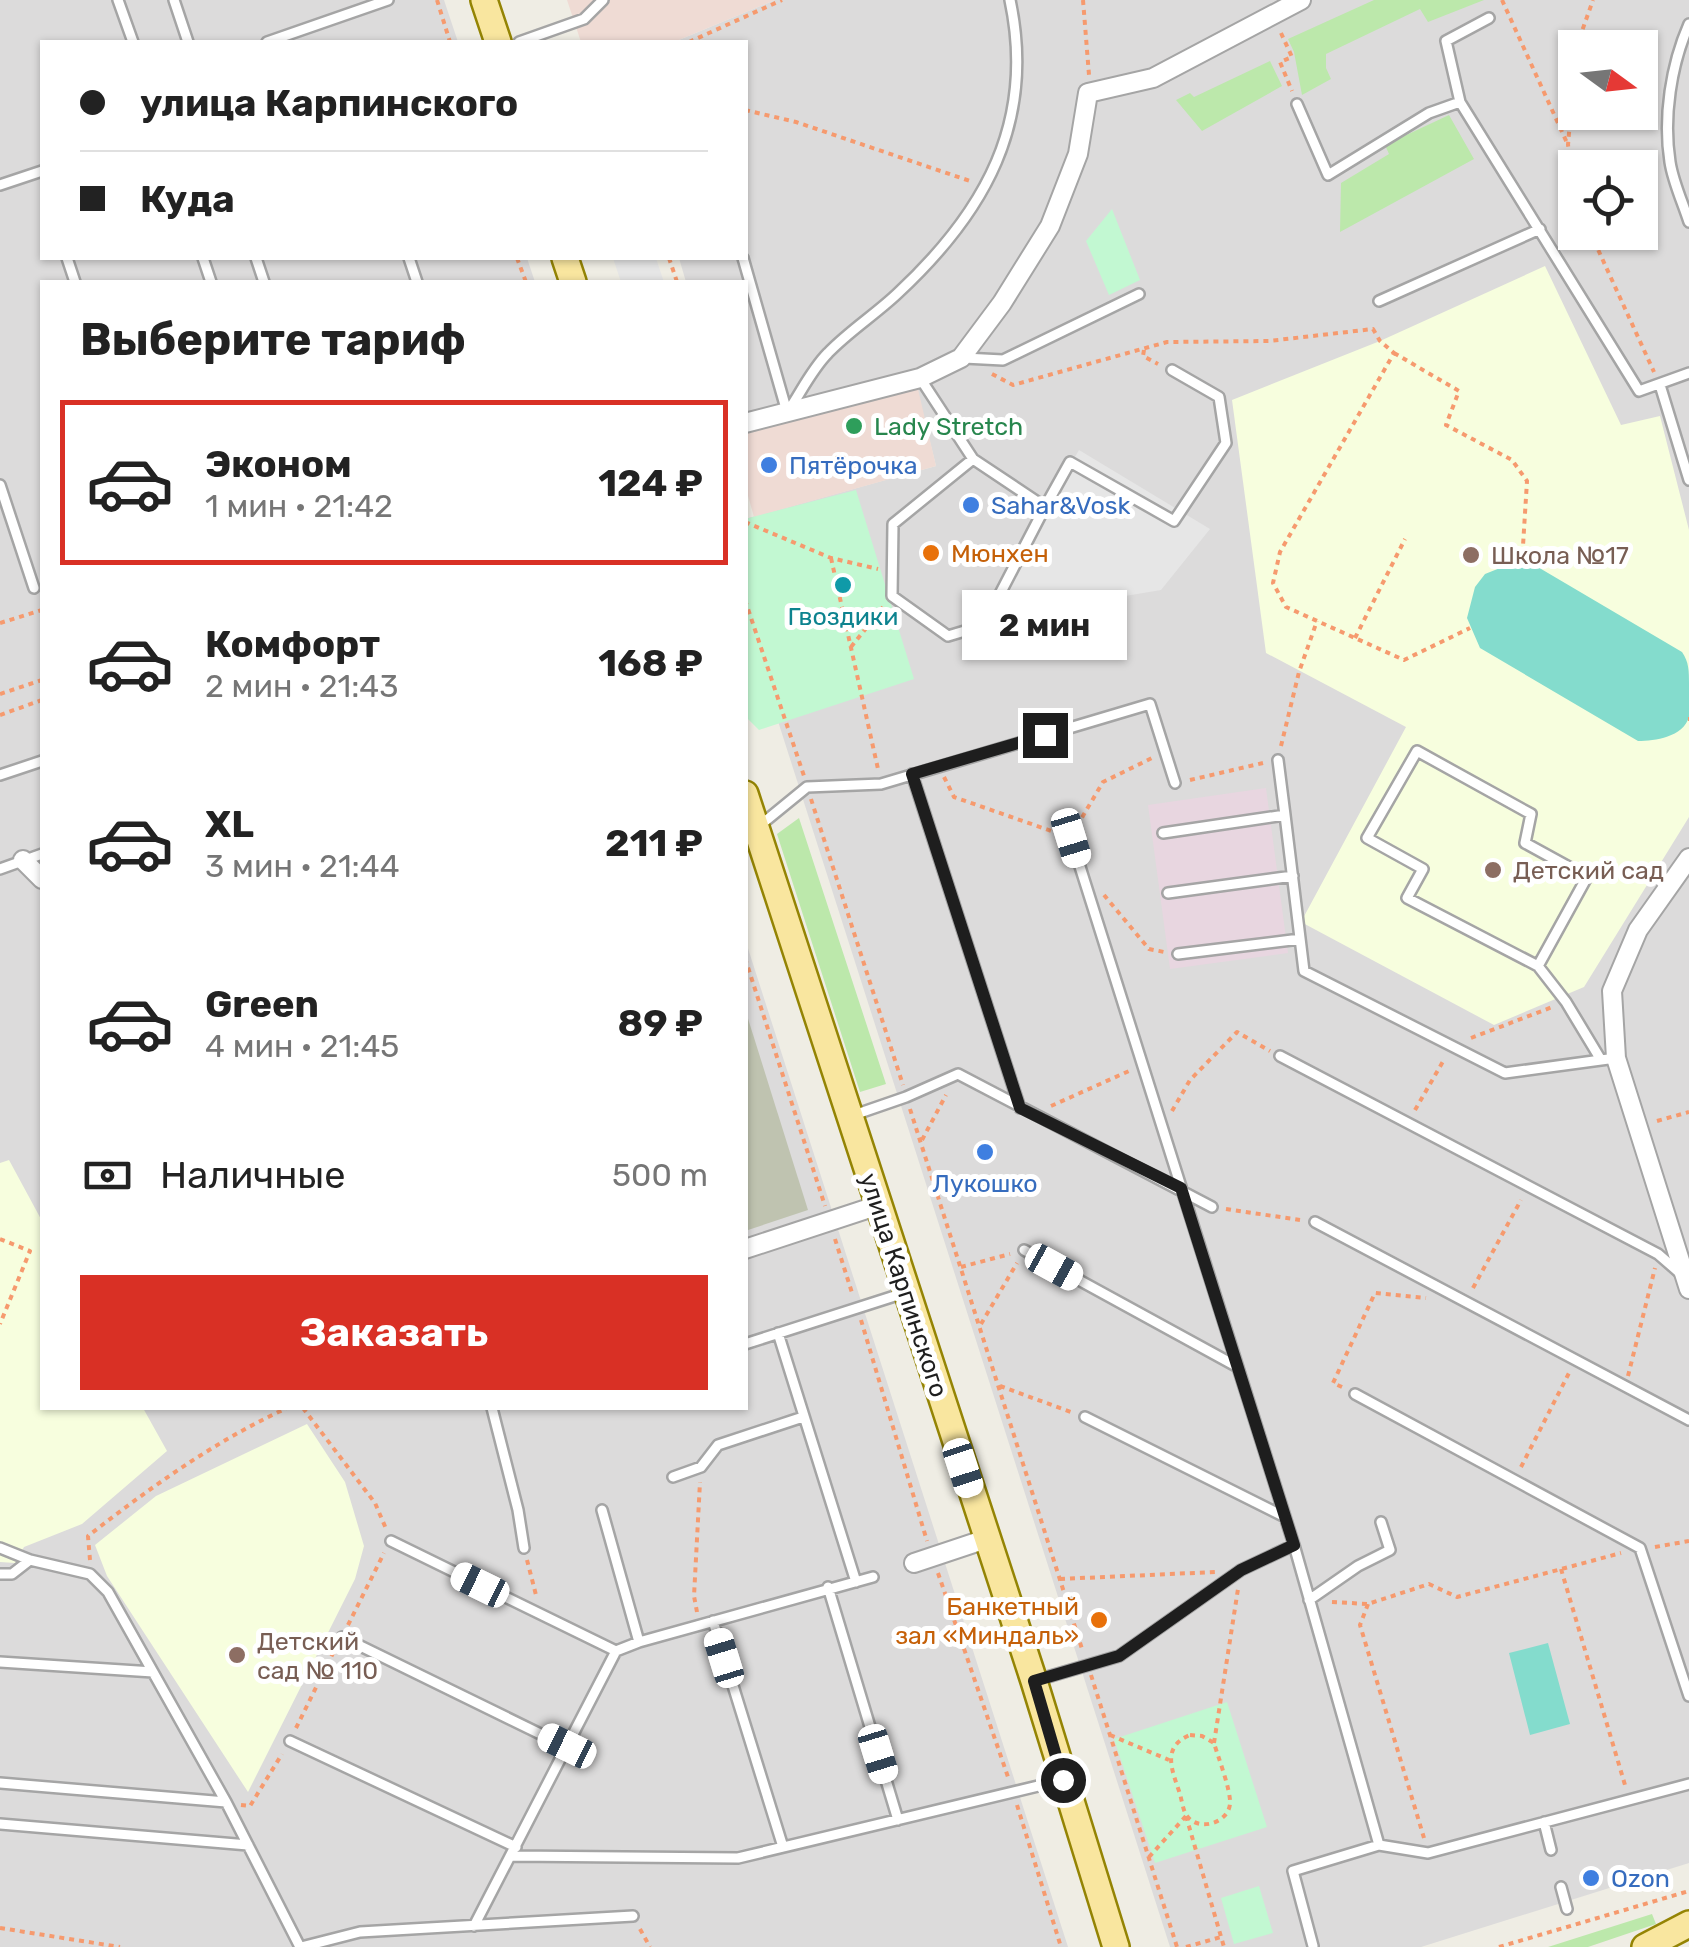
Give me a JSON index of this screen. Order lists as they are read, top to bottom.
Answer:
{
  "streets": {
    "main road": ["улица Карпинского"]
  },
  "places": [
    "Lady Stretch",
    "Пятёрочка",
    "Sahar&Vosk",
    "Мюнхен",
    "Школа №17",
    "Гвоздики",
    "Детский сад",
    "Лукошко",
    "Банкетный зал «Миндаль»",
    "Детский сад № 110",
    "Ozon"
  ],
  "north": "right",
  "page": {
    "banner": ["улица Карпинского", "Куда"],
    "heading": "Выберите тариф",
    "list": [
      {
        "name": "Эконом",
        "note": "1 мин · 21:42",
        "value": "124 ₽"
      },
      {
        "name": "Комфорт",
        "note": "2 мин · 21:43",
        "value": "168 ₽"
      },
      {
        "name": "XL",
        "note": "3 мин · 21:44",
        "value": "211 ₽"
      },
      {
        "name": "Green",
        "note": "4 мин · 21:45",
        "value": "89 ₽"
      }
    ],
    "bubble": "2 мин",
    "pay": ["Наличные", "500 m"],
    "buttons": "Заказать"
  }
}
